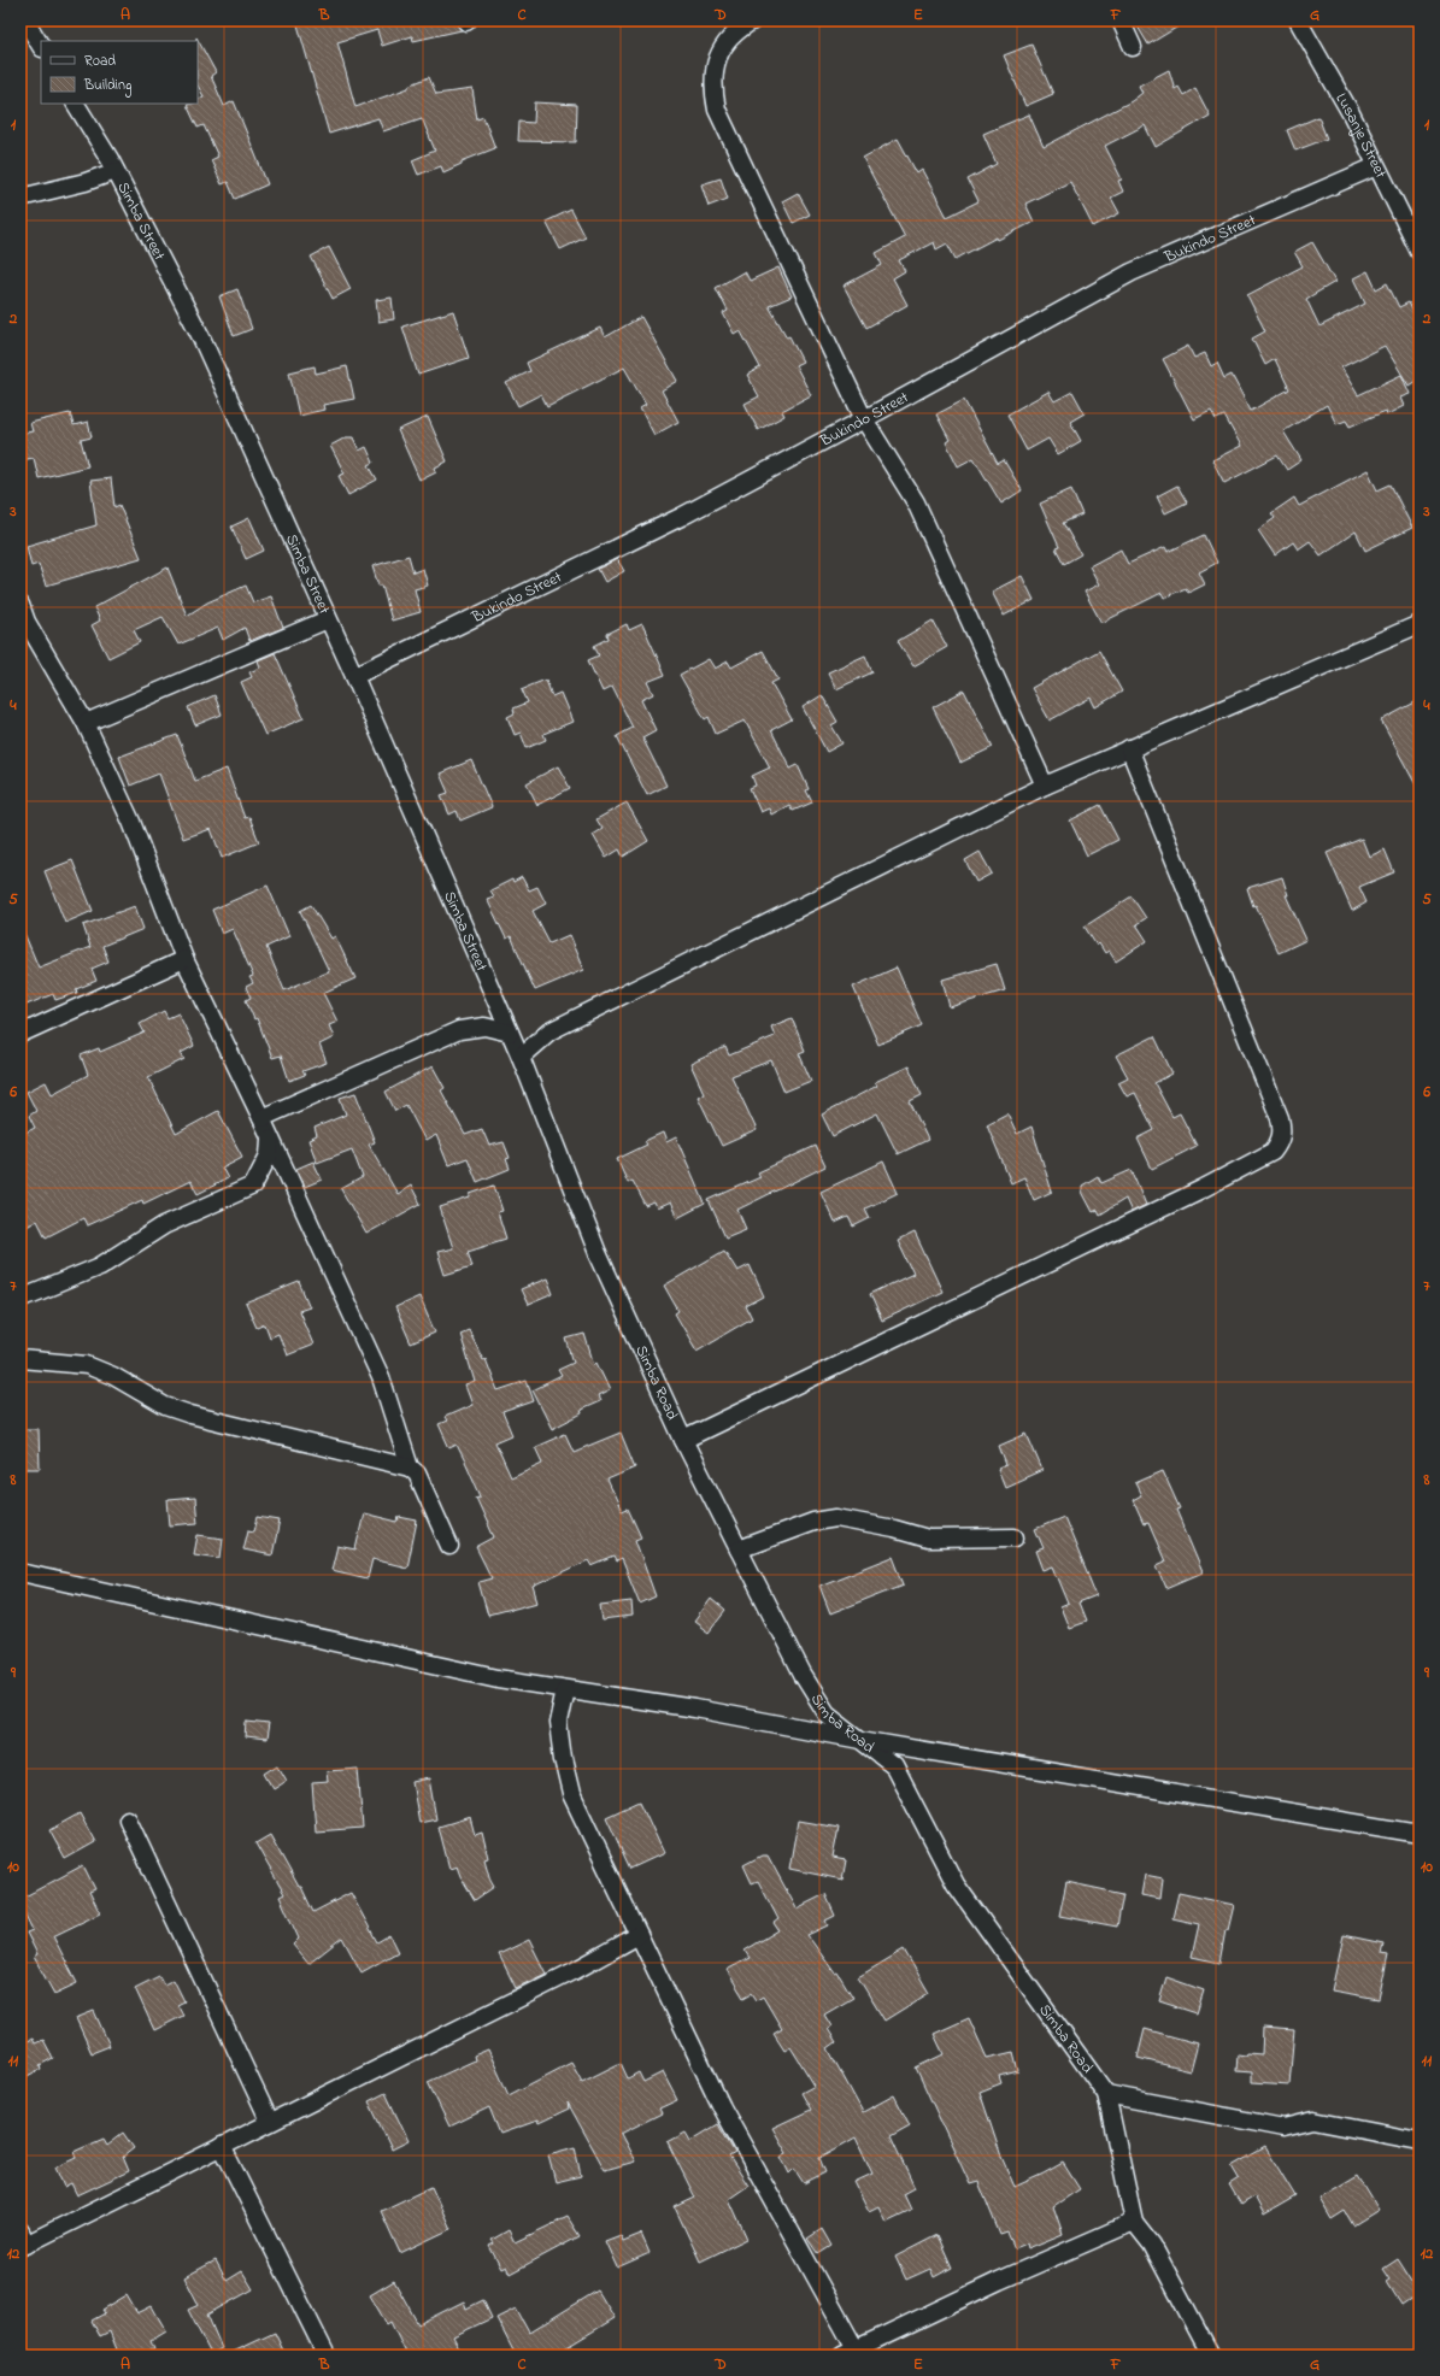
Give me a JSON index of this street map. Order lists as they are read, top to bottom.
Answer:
{
  "streets": {
    "street": [
      "Lusanje Street",
      "Simba Street",
      "Bukindo Street",
      "Simba Road"
    ]
  },
  "crossings": [
    ["Lusanje Street", "Bukindo Street"],
    ["Simba Street", "Bukindo Street"],
    ["Simba Street", "Simba Road"]
  ],
  "legend": ["Road", "Building"],
  "grid": {
    "columns": [
      "A",
      "B",
      "C",
      "D",
      "E",
      "F",
      "G"
    ],
    "rows": [
      "1",
      "2",
      "3",
      "4",
      "5",
      "6",
      "7",
      "8",
      "9",
      "10",
      "11",
      "12"
    ]
  }
}
